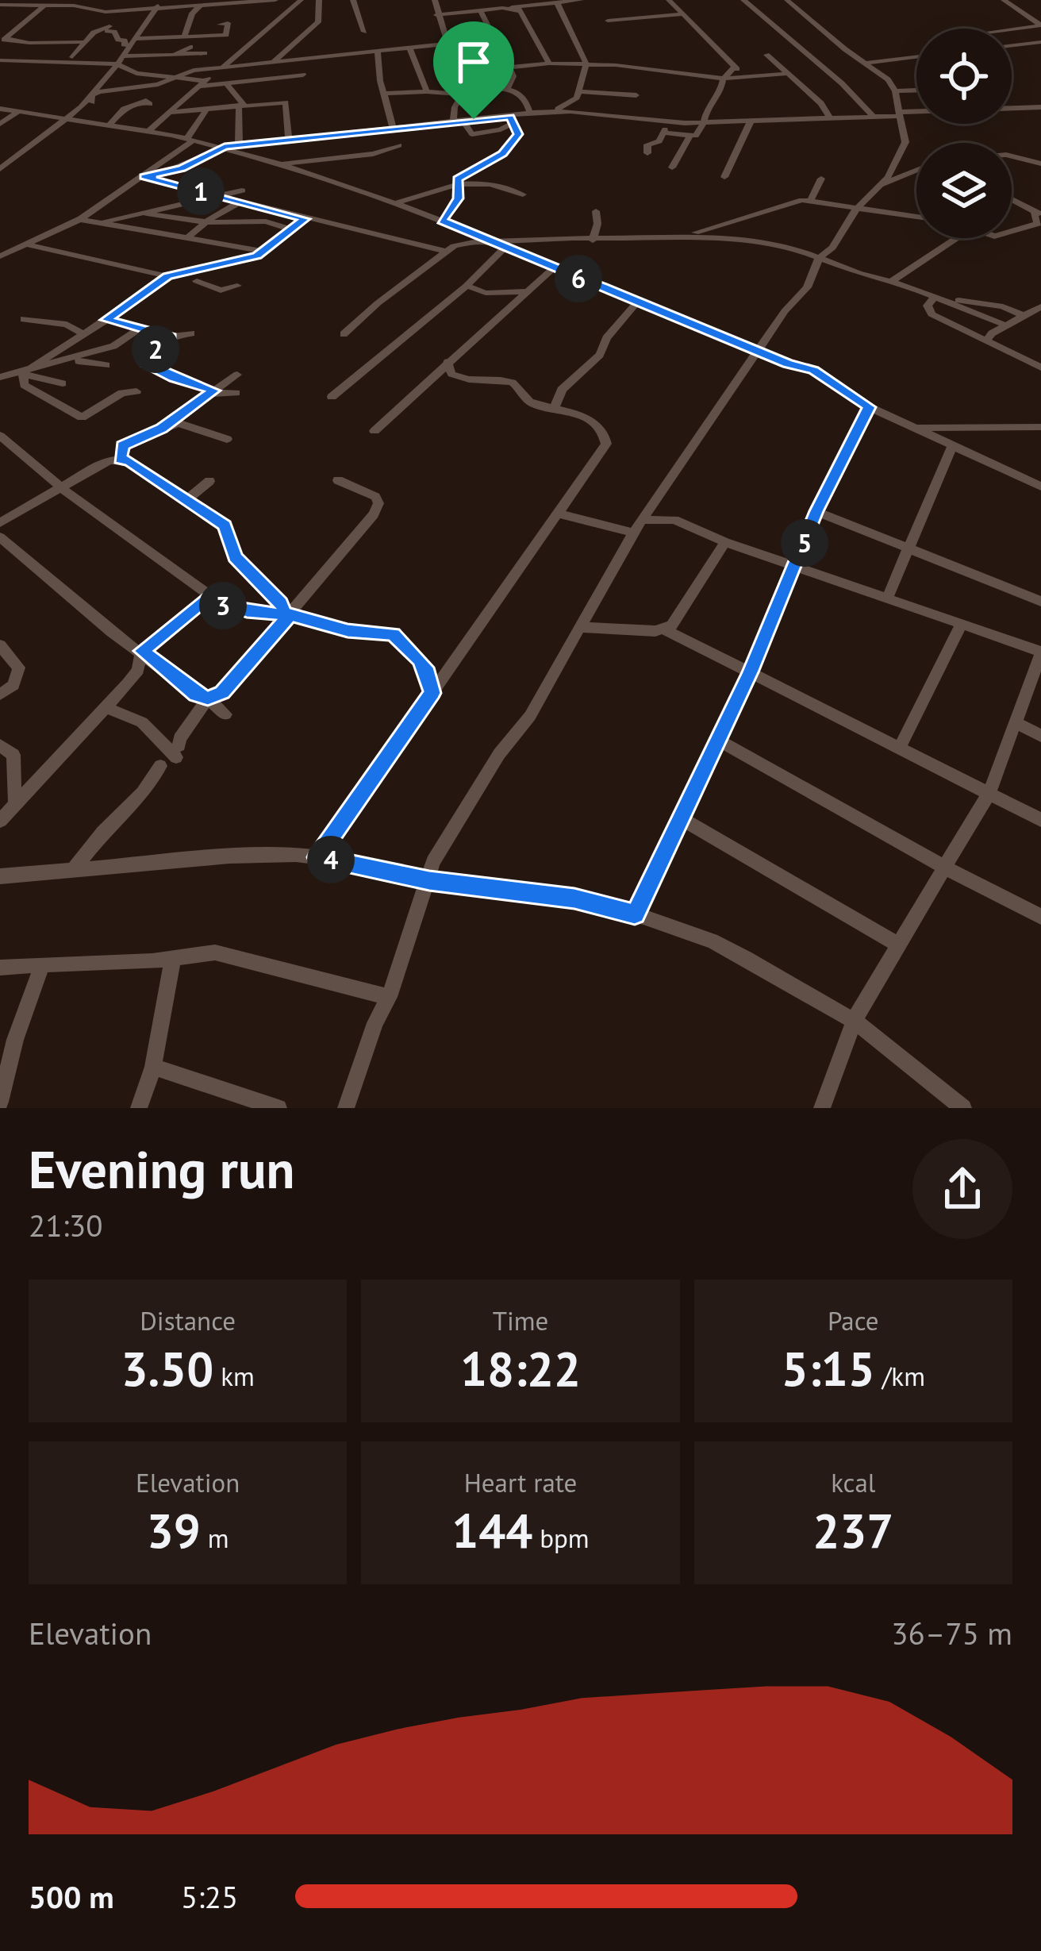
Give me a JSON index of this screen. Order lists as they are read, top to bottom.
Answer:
{
  "page": {
    "pins": [
      "1",
      "6",
      "2",
      "5",
      "3",
      "4"
    ],
    "heading": ["Evening run", "21:30"],
    "stats": [
      ["Distance", "3.50 km"],
      ["Time", "18:22"],
      ["Pace", "5:15 /km"],
      ["Elevation", "39 m"],
      ["Heart rate", "144 bpm"],
      ["kcal", "237"]
    ],
    "chart": ["Elevation", "36–75 m"],
    "list": [
      {
        "name": "500 m",
        "note": "5:25"
      }
    ]
  }
}
